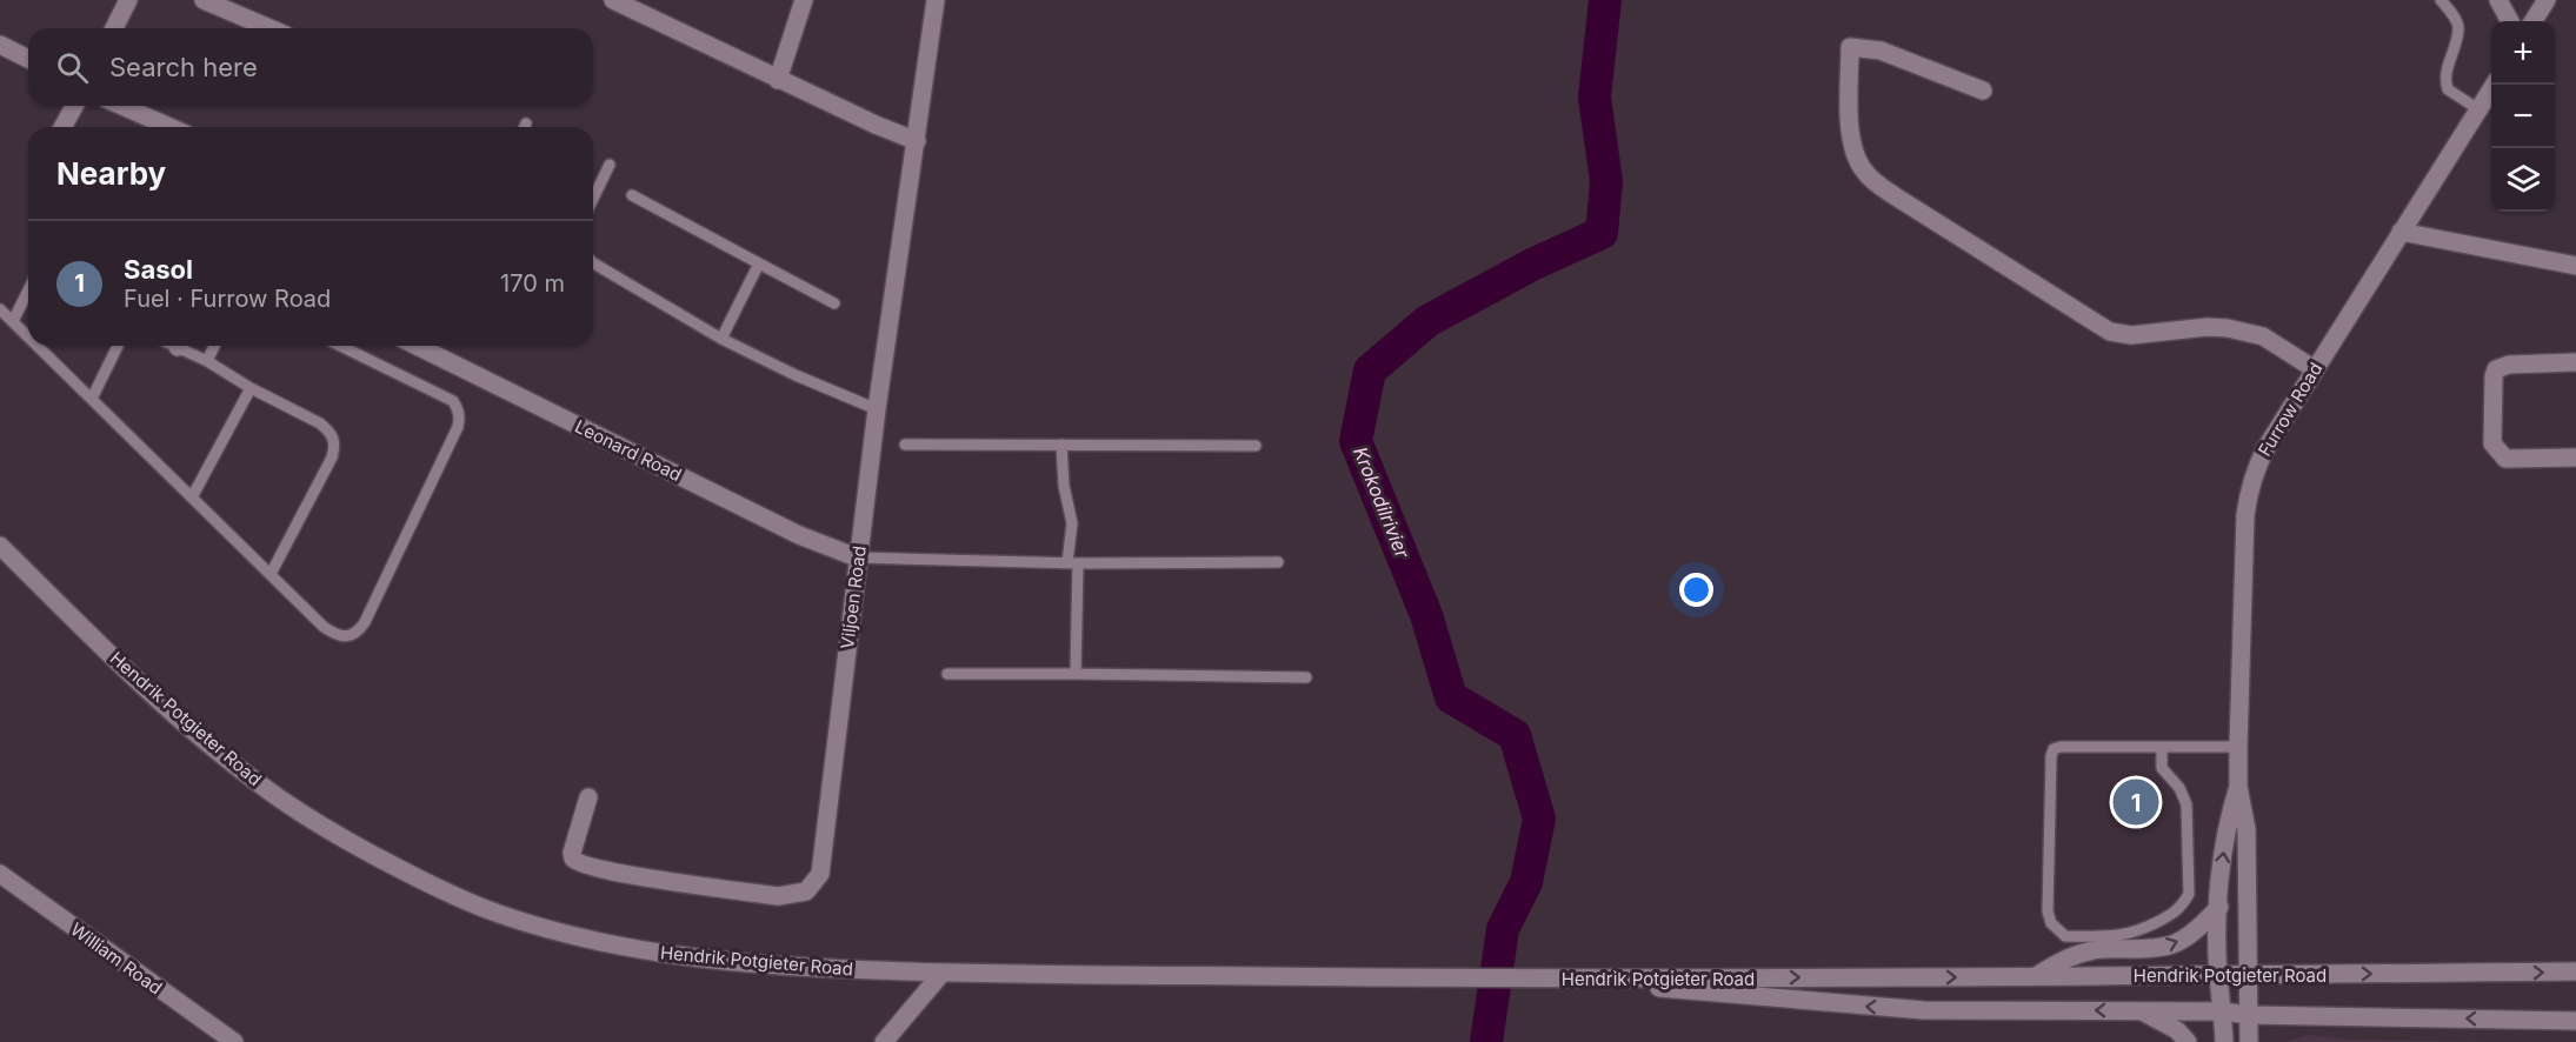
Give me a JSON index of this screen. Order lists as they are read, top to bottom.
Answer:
{
  "streets": {
    "street": [
      "Furrow Road",
      "Leonard Road",
      "Viljoen Road",
      "Hendrik Potgieter Road",
      "William Road"
    ]
  },
  "crossings": [
    ["Furrow Road", "Hendrik Potgieter Road"],
    ["Leonard Road", "Viljoen Road"]
  ],
  "water": ["Krokodilrivier"],
  "page": {
    "map_buttons": ["+", "−"],
    "search": "Search here",
    "heading": "Nearby",
    "list": [
      {
        "mark": "1",
        "name": "Sasol",
        "note": "Fuel · Furrow Road",
        "value": "170 m"
      }
    ],
    "pins": "1"
  }
}
